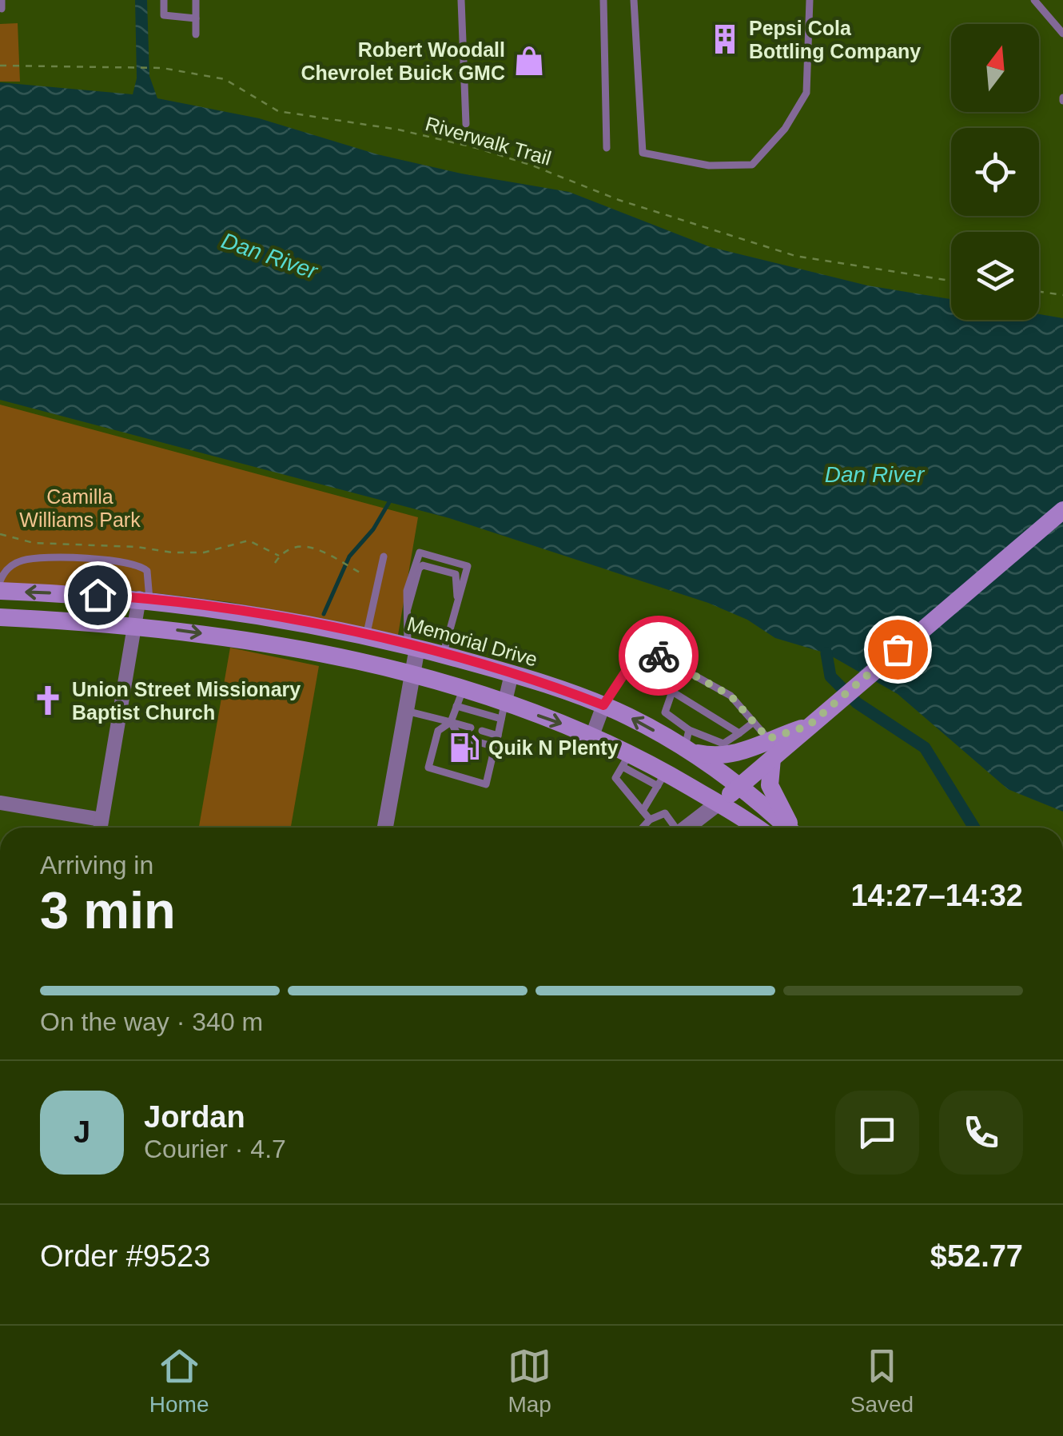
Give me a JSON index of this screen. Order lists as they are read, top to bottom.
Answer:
{
  "streets": {
    "main road": ["Memorial Drive"],
    "path": ["Riverwalk Trail"]
  },
  "water": ["Dan River"],
  "parks": ["Camilla Williams Park"],
  "places": {
    "building": ["Pepsi Cola Bottling Company"],
    "shop": ["Robert Woodall Chevrolet Buick GMC"],
    "church": ["Union Street Missionary Baptist Church"],
    "fuel station": ["Quik N Plenty"]
  },
  "north": "top",
  "page": {
    "heading": ["3 min", "Arriving in", "14:27–14:32"],
    "panel": [
      "Jordan",
      "Courier · 4.7",
      "Order #9523",
      "$52.77"
    ],
    "bar": "On the way · 340 m",
    "round": "J",
    "tabs": ["Home", "Map", "Saved"]
  }
}
